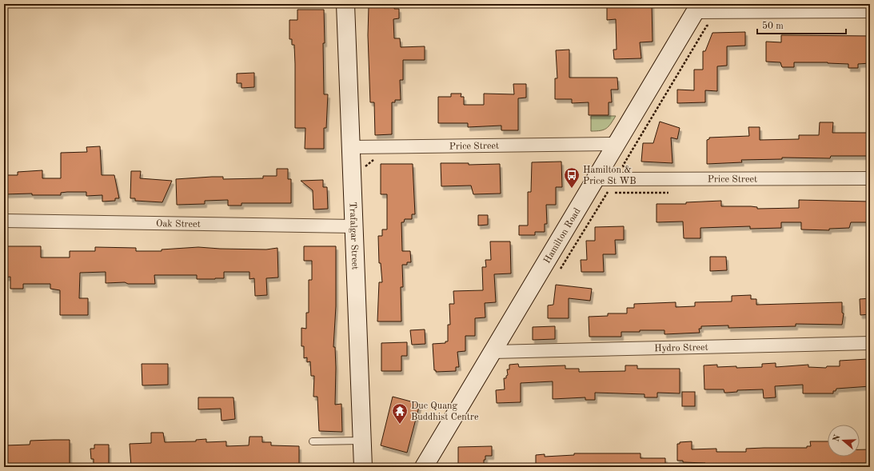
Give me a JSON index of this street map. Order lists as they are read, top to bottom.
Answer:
{
  "streets": {
    "main road": ["Hamilton Road", "Trafalgar Street"],
    "street": ["Price Street", "Oak Street", "Hydro Street"]
  },
  "crossings": [
    ["Price Street", "Hamilton Road"],
    ["Price Street", "Trafalgar Street"],
    ["Oak Street", "Trafalgar Street"],
    ["Hamilton Road", "Hydro Street"]
  ],
  "places": {
    "bus stop": ["Hamilton & Price St WB"],
    "temple": ["Duc Quang Buddhist Centre"]
  },
  "scale_bar": "50 m",
  "north": "left"
}
